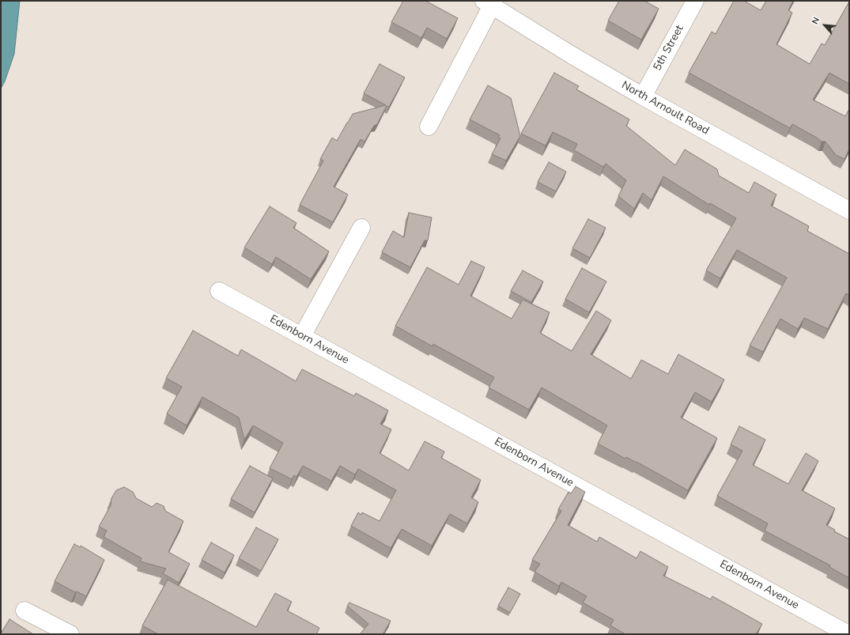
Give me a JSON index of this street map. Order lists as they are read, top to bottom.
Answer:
{
  "streets": {
    "street": ["5th Street", "North Arnoult Road", "Edenborn Avenue"]
  },
  "crossings": [
    ["5th Street", "North Arnoult Road"]
  ],
  "north": "top left"
}
